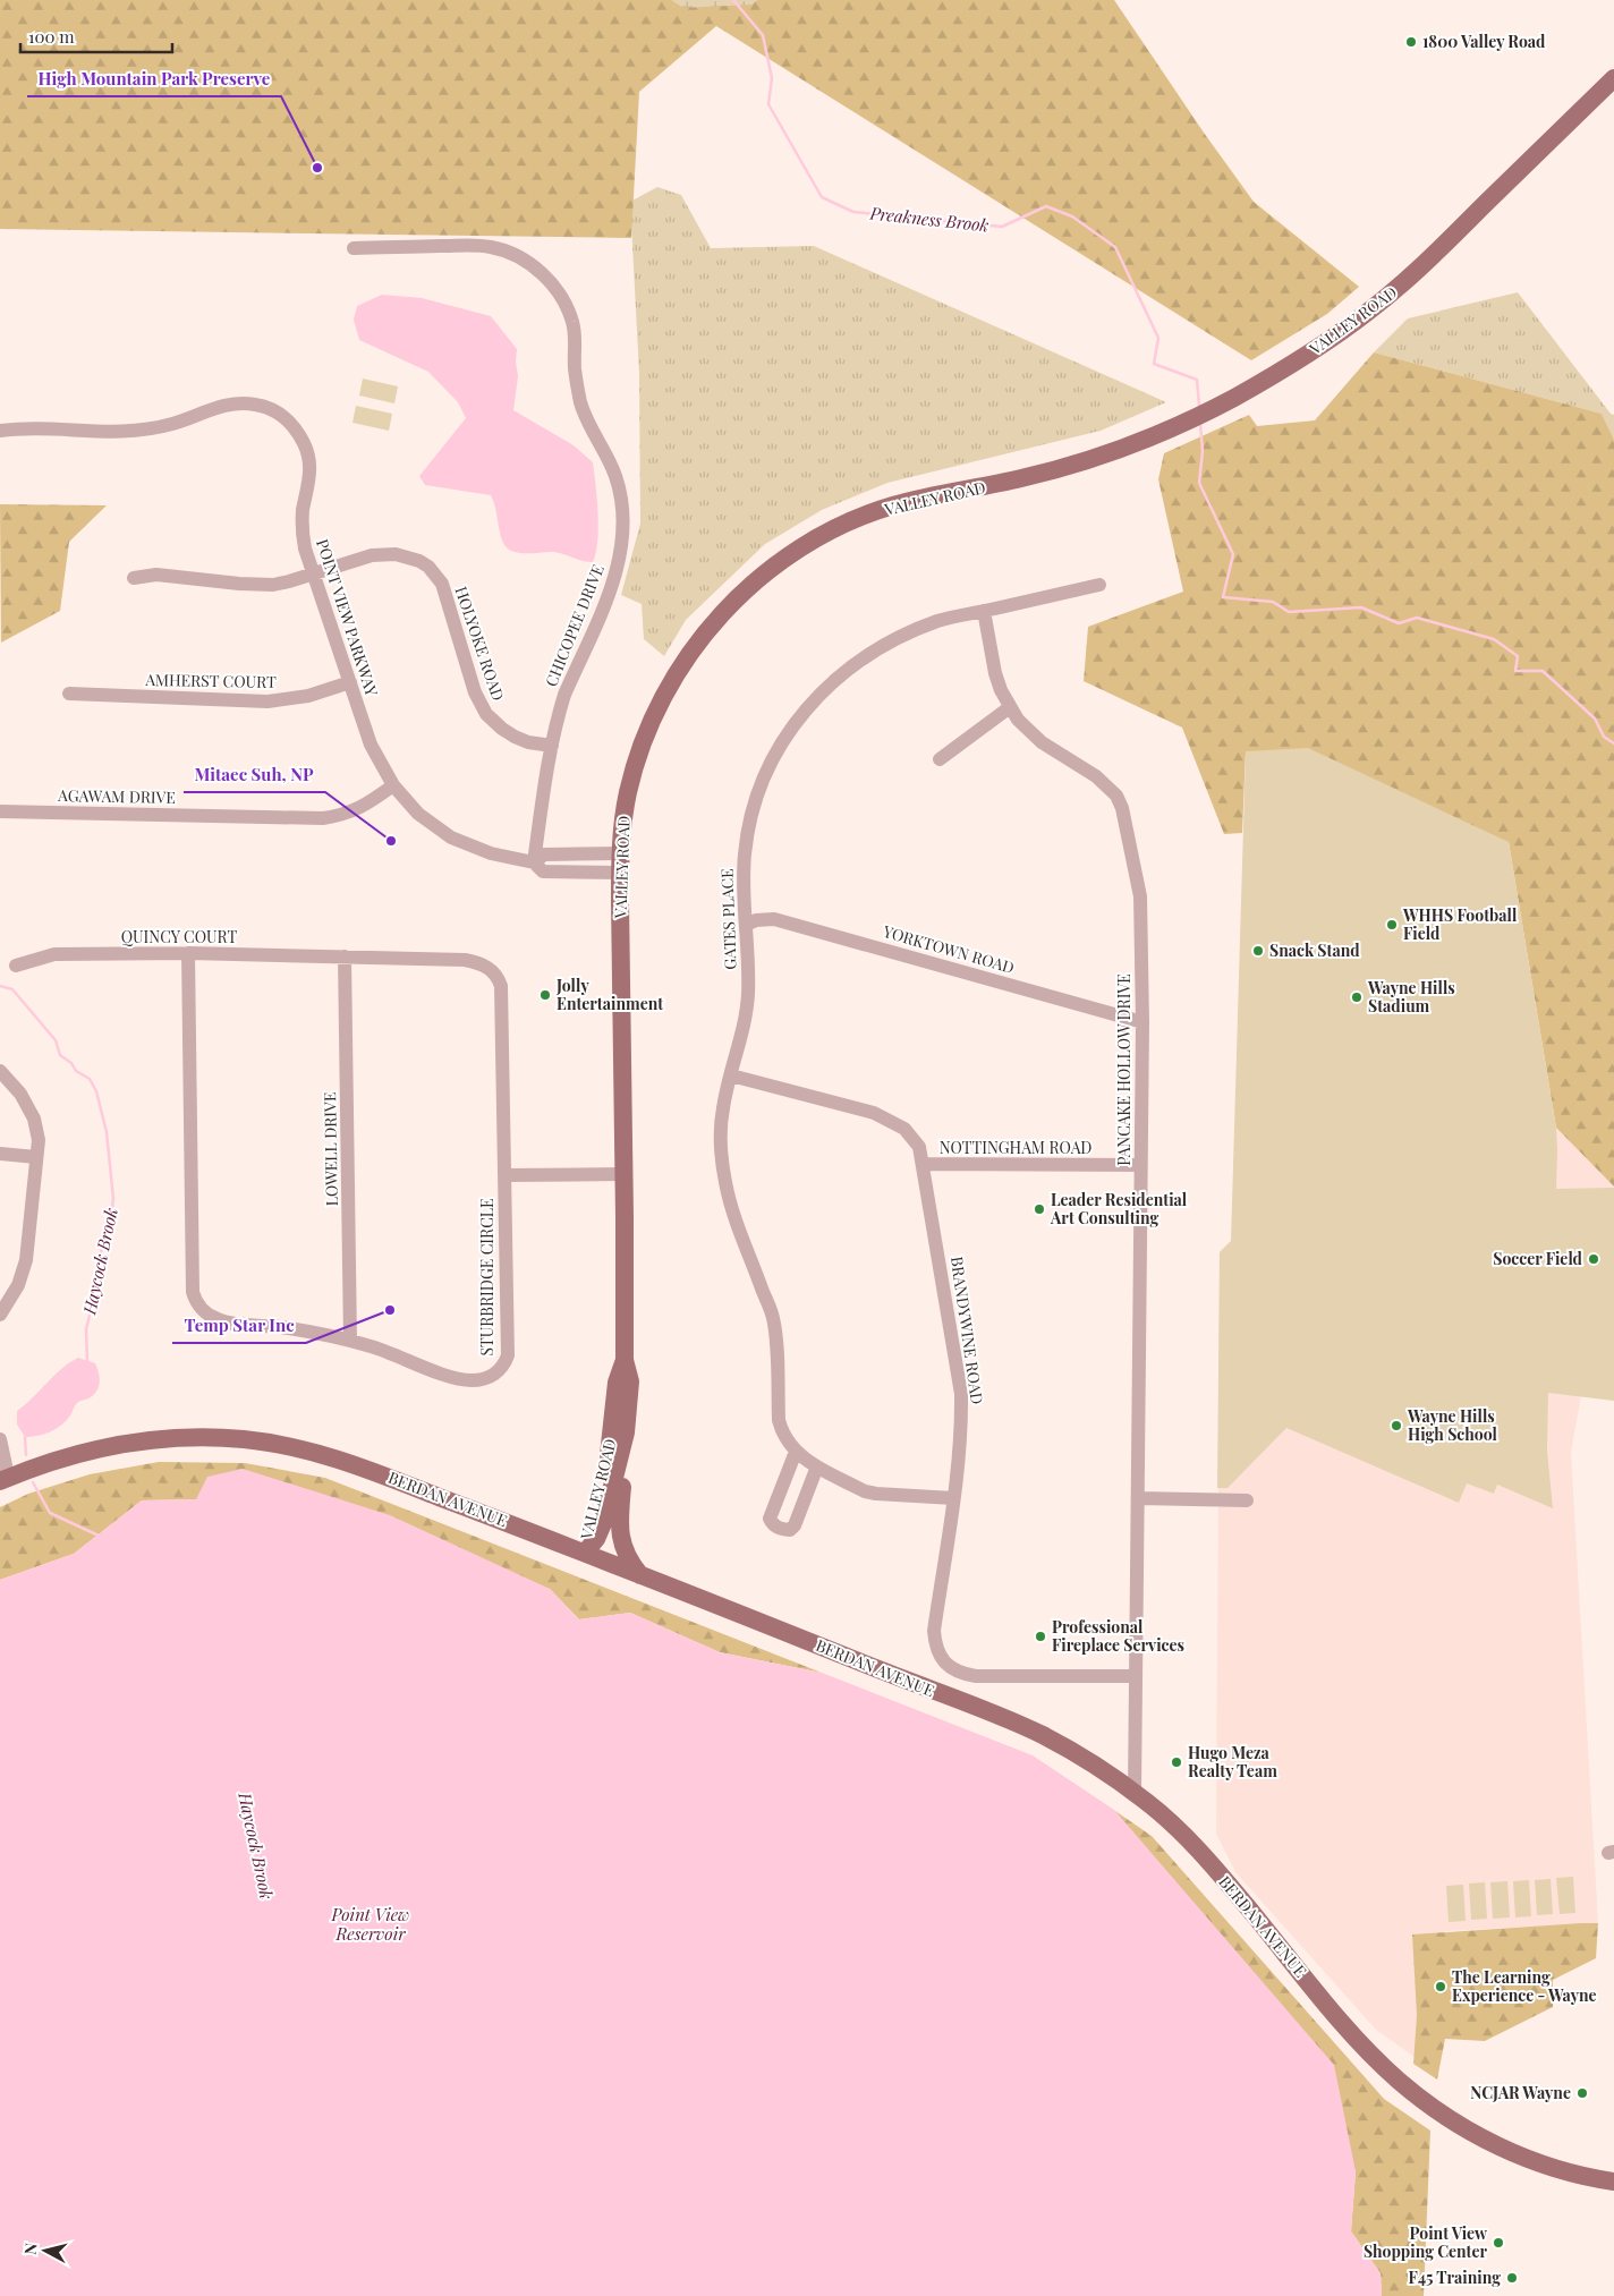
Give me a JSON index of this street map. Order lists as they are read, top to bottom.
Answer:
{
  "streets": {
    "main road": ["VALLEY ROAD", "BERDAN AVENUE"],
    "street": [
      "POINT VIEW PARKWAY",
      "CHICOPEE DRIVE",
      "HOLYOKE ROAD",
      "AMHERST COURT",
      "AGAWAM DRIVE",
      "GATES PLACE",
      "QUINCY COURT",
      "YORKTOWN ROAD",
      "PANCAKE HOLLOW DRIVE",
      "NOTTINGHAM ROAD",
      "LOWELL DRIVE",
      "STURBRIDGE CIRCLE",
      "BRANDYWINE ROAD"
    ]
  },
  "crossings": [
    ["VALLEY ROAD", "POINT VIEW PARKWAY"],
    ["VALLEY ROAD", "BERDAN AVENUE"],
    ["POINT VIEW PARKWAY", "CHICOPEE DRIVE"],
    ["POINT VIEW PARKWAY", "HOLYOKE ROAD"],
    ["POINT VIEW PARKWAY", "AMHERST COURT"],
    ["POINT VIEW PARKWAY", "AGAWAM DRIVE"],
    ["CHICOPEE DRIVE", "HOLYOKE ROAD"],
    ["GATES PLACE", "YORKTOWN ROAD"],
    ["GATES PLACE", "PANCAKE HOLLOW DRIVE"],
    ["GATES PLACE", "BRANDYWINE ROAD"],
    ["QUINCY COURT", "LOWELL DRIVE"],
    ["QUINCY COURT", "STURBRIDGE CIRCLE"],
    ["YORKTOWN ROAD", "PANCAKE HOLLOW DRIVE"],
    ["PANCAKE HOLLOW DRIVE", "NOTTINGHAM ROAD"],
    ["PANCAKE HOLLOW DRIVE", "BRANDYWINE ROAD"],
    ["PANCAKE HOLLOW DRIVE", "BERDAN AVENUE"],
    ["NOTTINGHAM ROAD", "BRANDYWINE ROAD"],
    ["LOWELL DRIVE", "STURBRIDGE CIRCLE"]
  ],
  "water": ["Preakness Brook", "Haycock Brook", "Point View Reservoir"],
  "places": [
    "1800 Valley Road",
    "High Mountain Park Preserve",
    "Mitaec Suh, NP",
    "WHHS Football Field",
    "Snack Stand",
    "Jolly Entertainment",
    "Wayne Hills Stadium",
    "Leader Residential Art Consulting",
    "Soccer Field",
    "Temp Star Inc",
    "Wayne Hills High School",
    "Professional Fireplace Services",
    "Hugo Meza Realty Team",
    "The Learning Experience - Wayne",
    "NCJAR Wayne",
    "Point View Shopping Center",
    "F45 Training"
  ],
  "scale_bar": "100 m",
  "north": "left"
}
